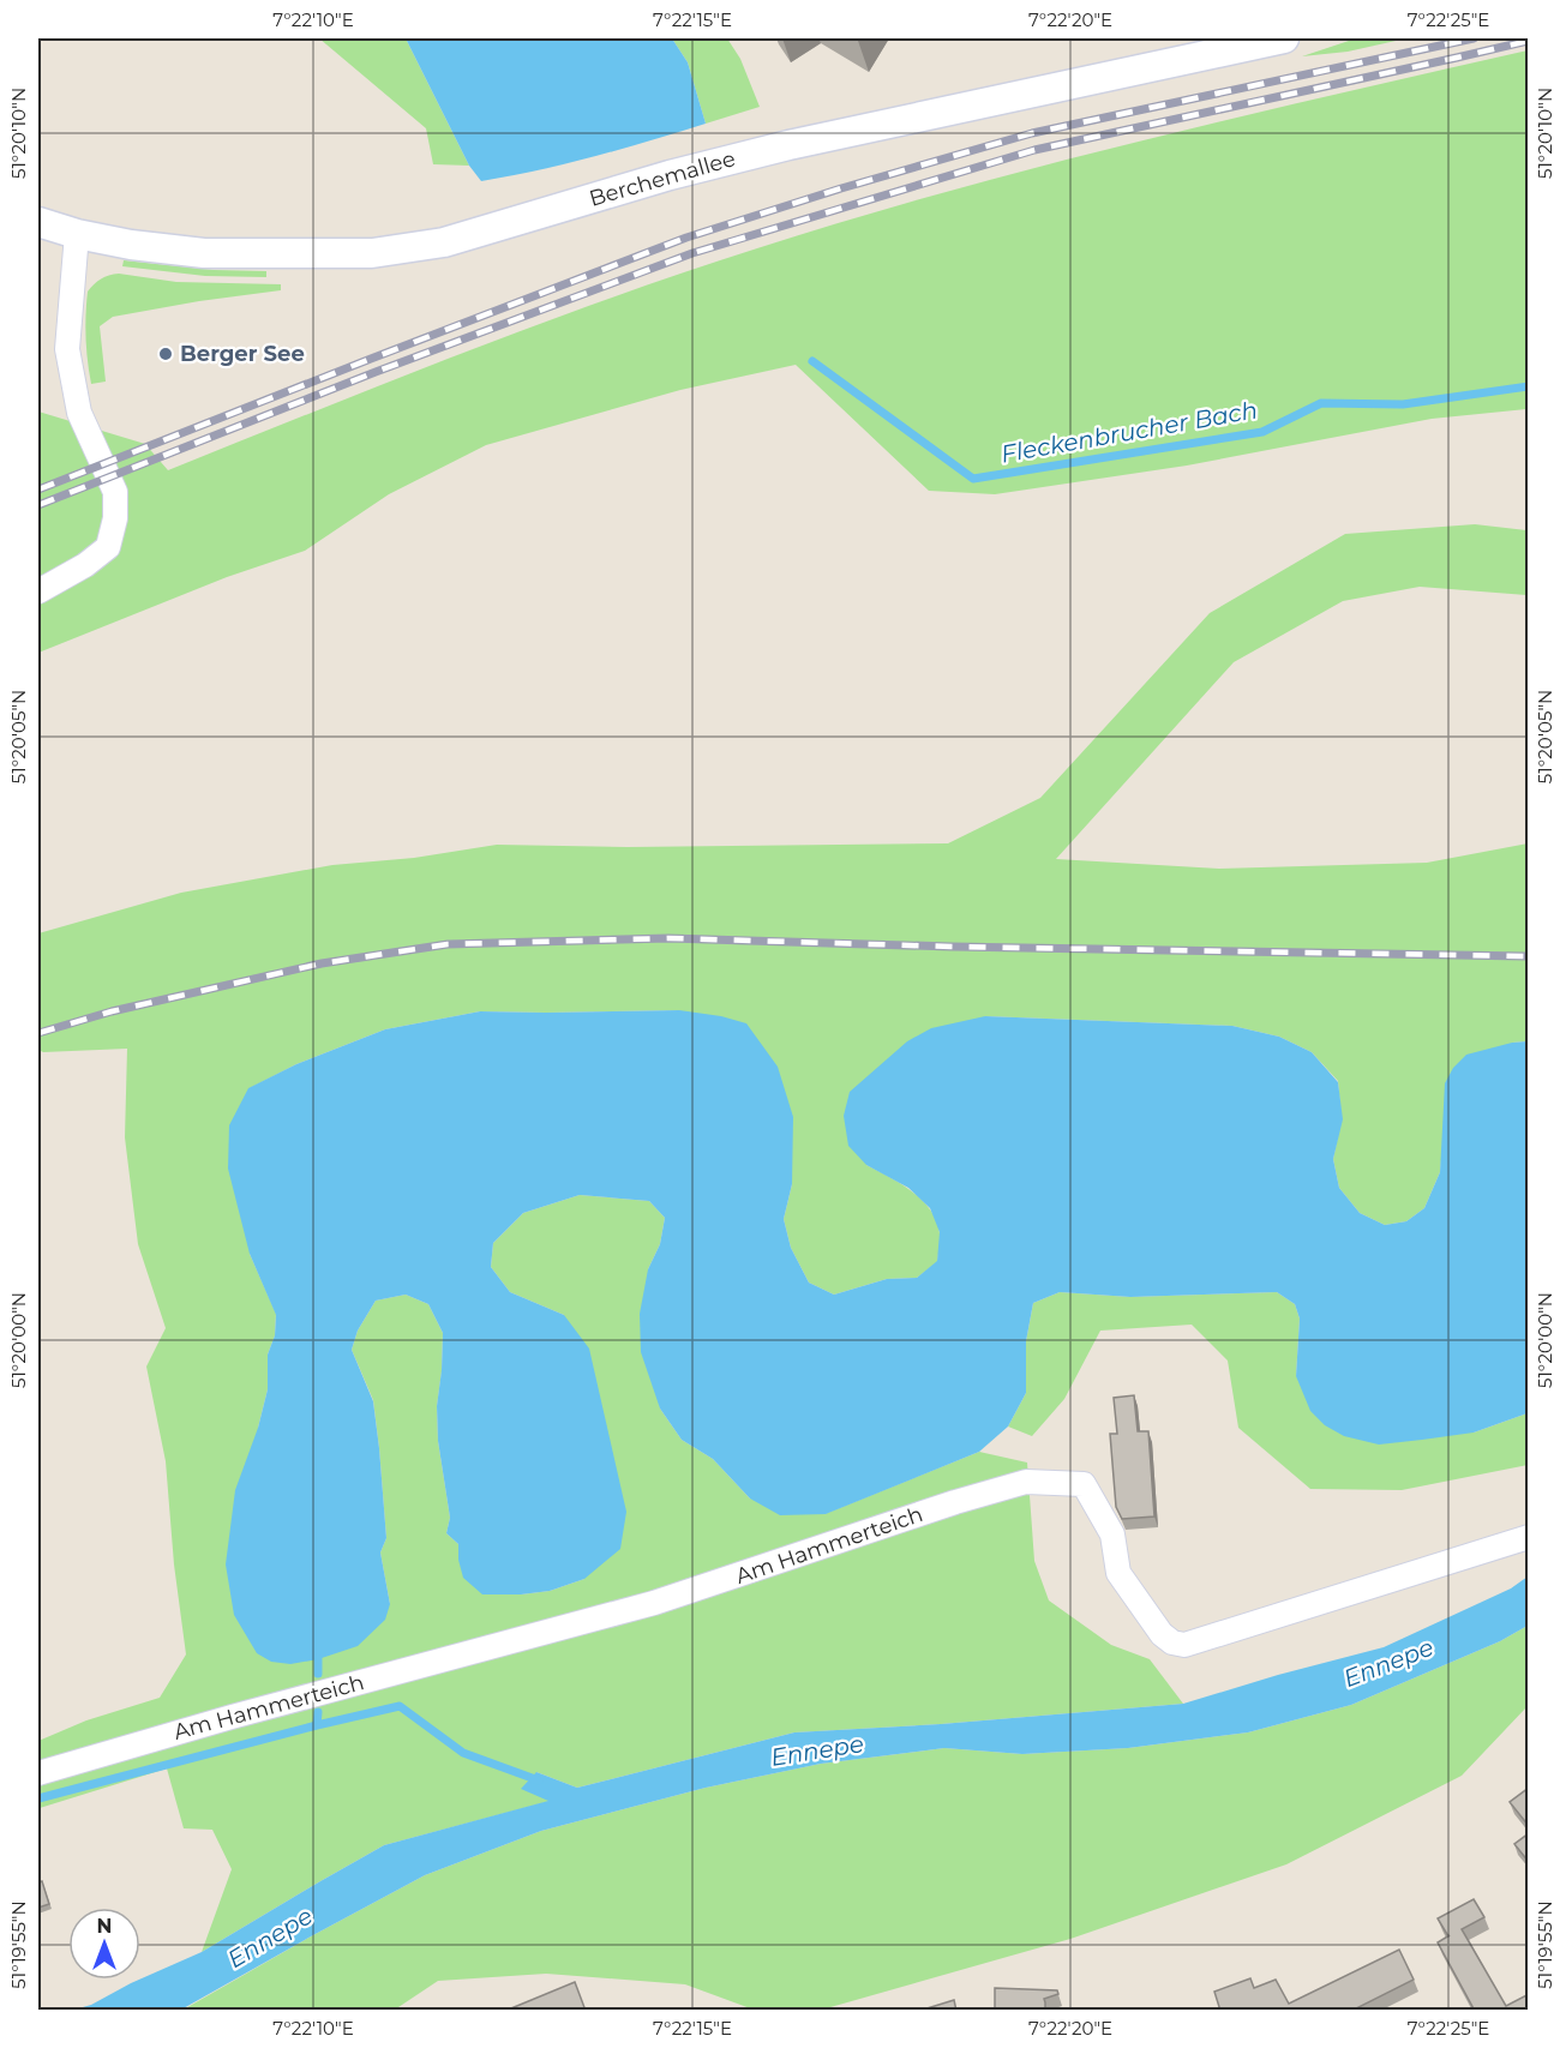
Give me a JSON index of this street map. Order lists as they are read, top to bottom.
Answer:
{
  "streets": {
    "street": ["Berchemallee", "Am Hammerteich"]
  },
  "water": ["Fleckenbrucher Bach", "Ennepe"],
  "places": ["Berger See"],
  "north": "top",
  "coordinates": [
    "7°22'10\"E",
    "7°22'15\"E",
    "7°22'20\"E",
    "7°22'25\"E",
    "51°20'10\"N",
    "51°20'05\"N",
    "51°20'00\"N",
    "51°19'55\"N"
  ]
}
